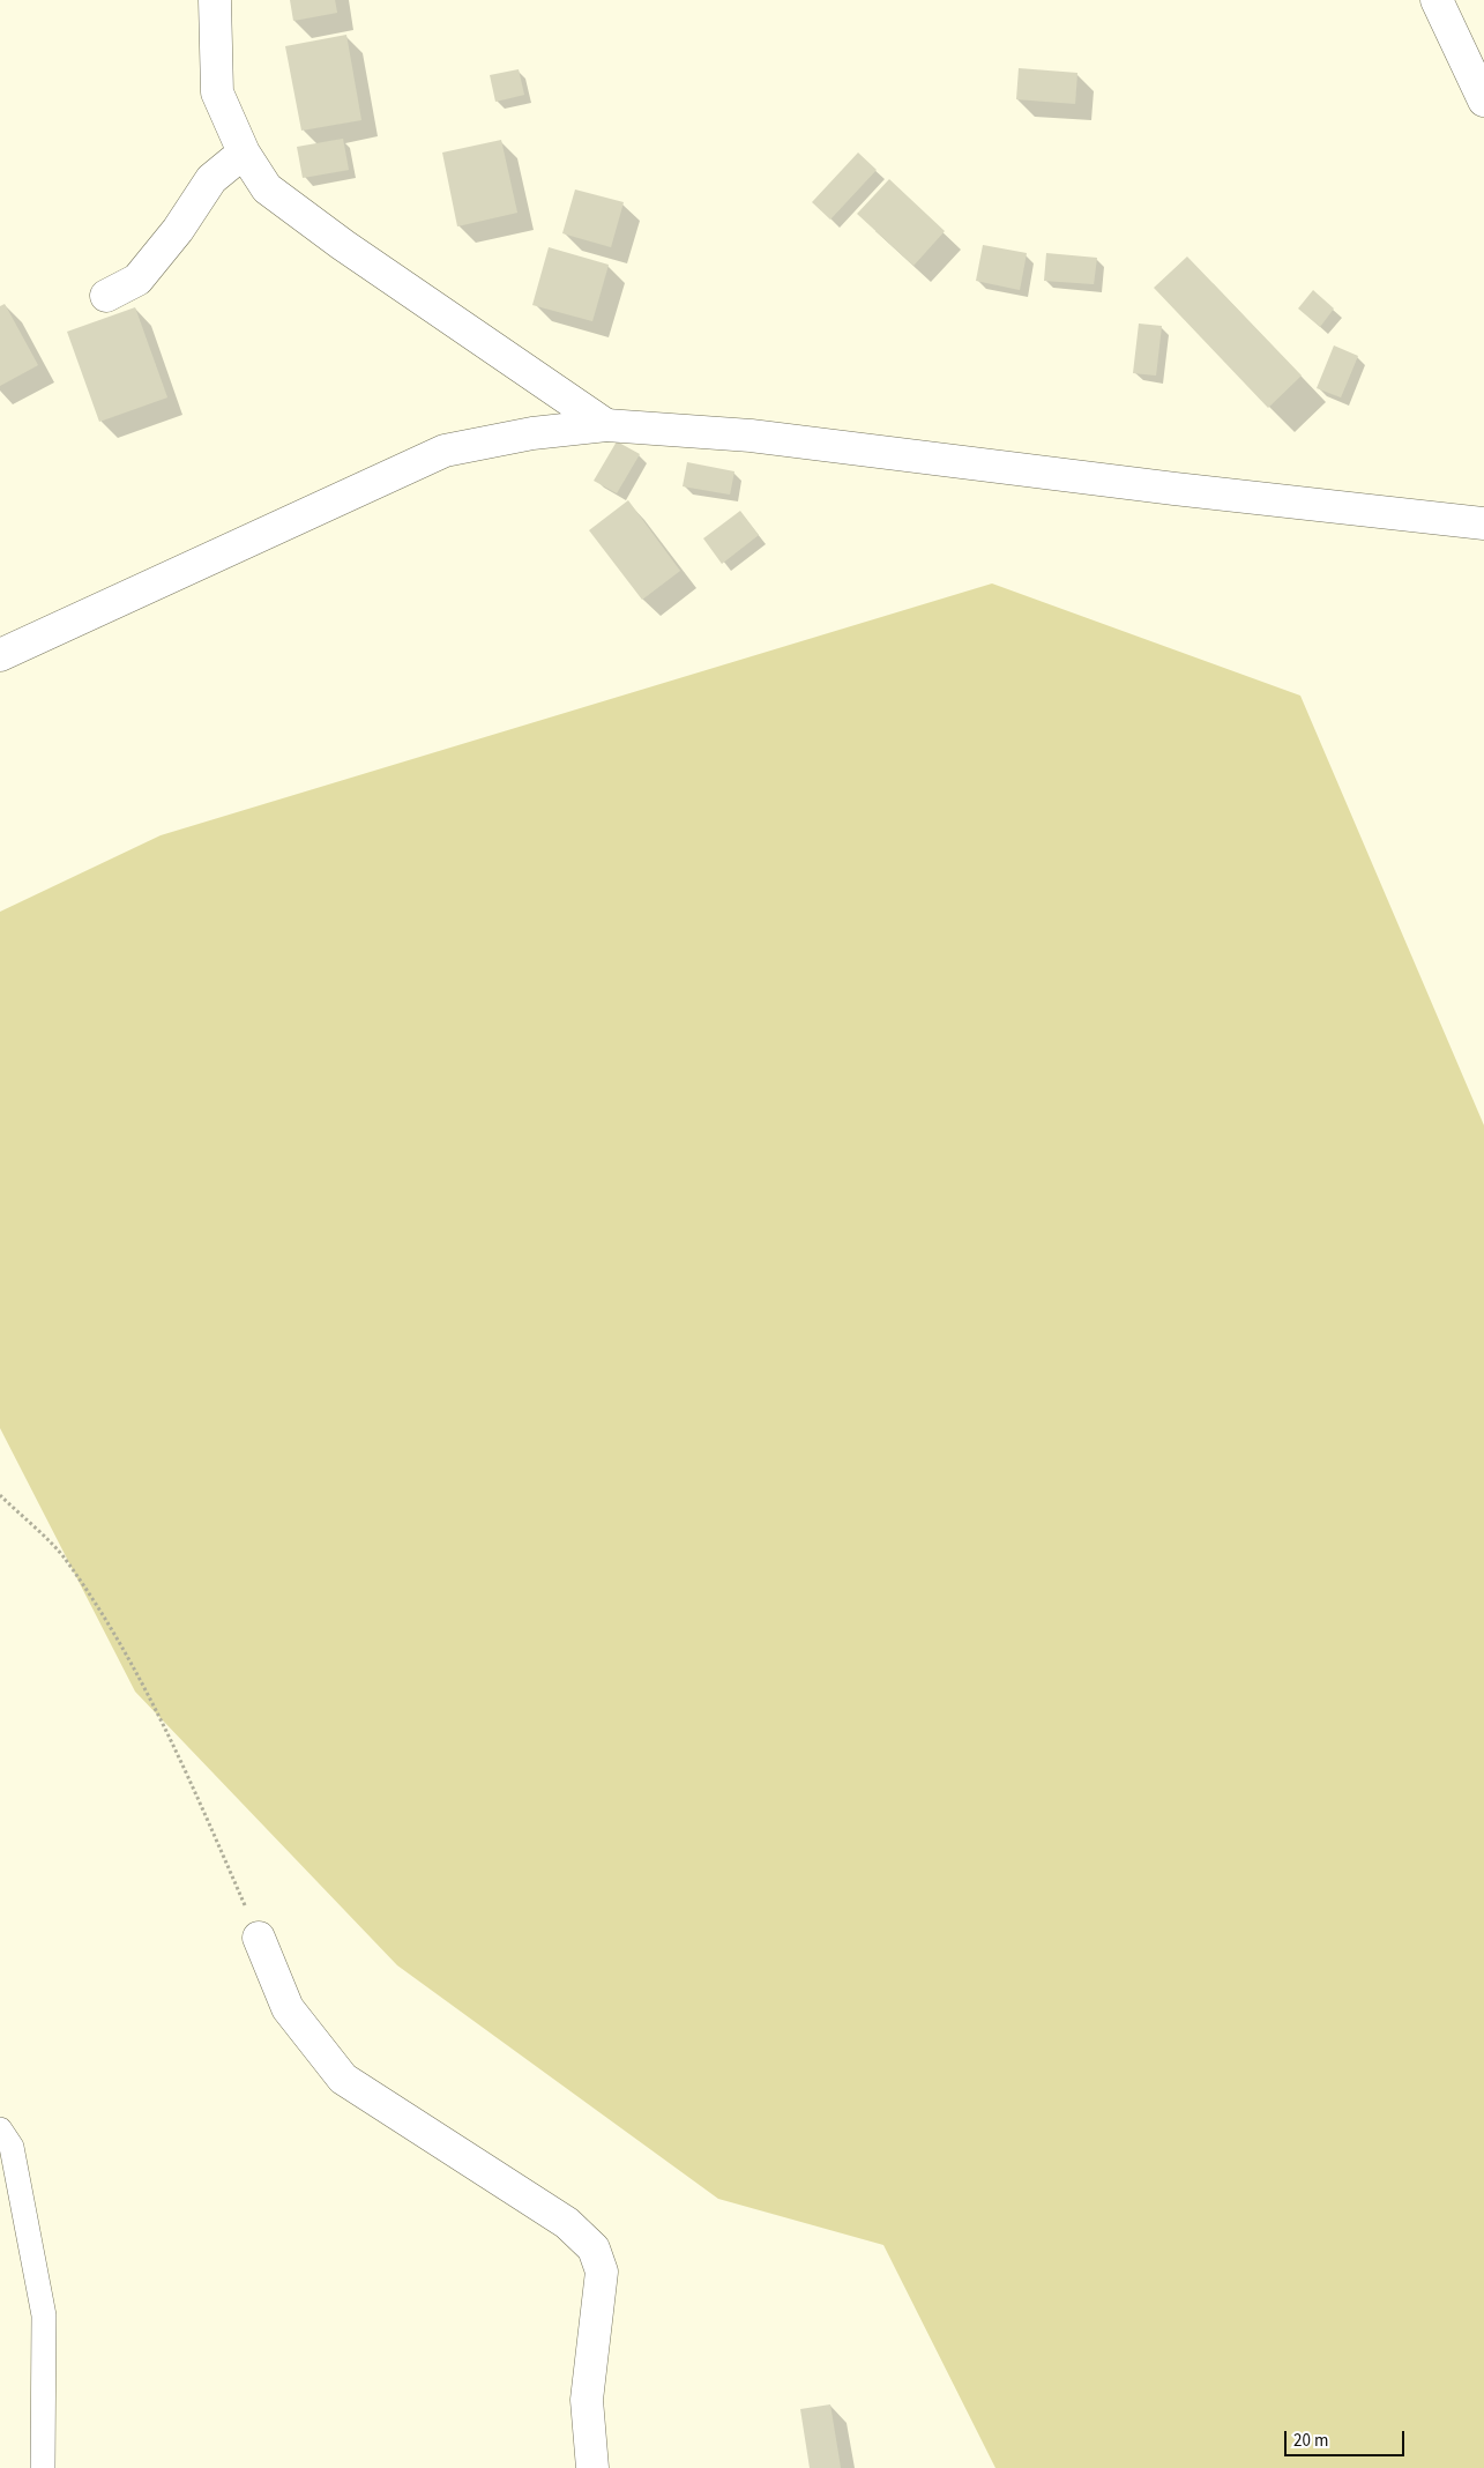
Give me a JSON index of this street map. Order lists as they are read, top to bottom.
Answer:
{
  "scale_bar": "20 m"
}
